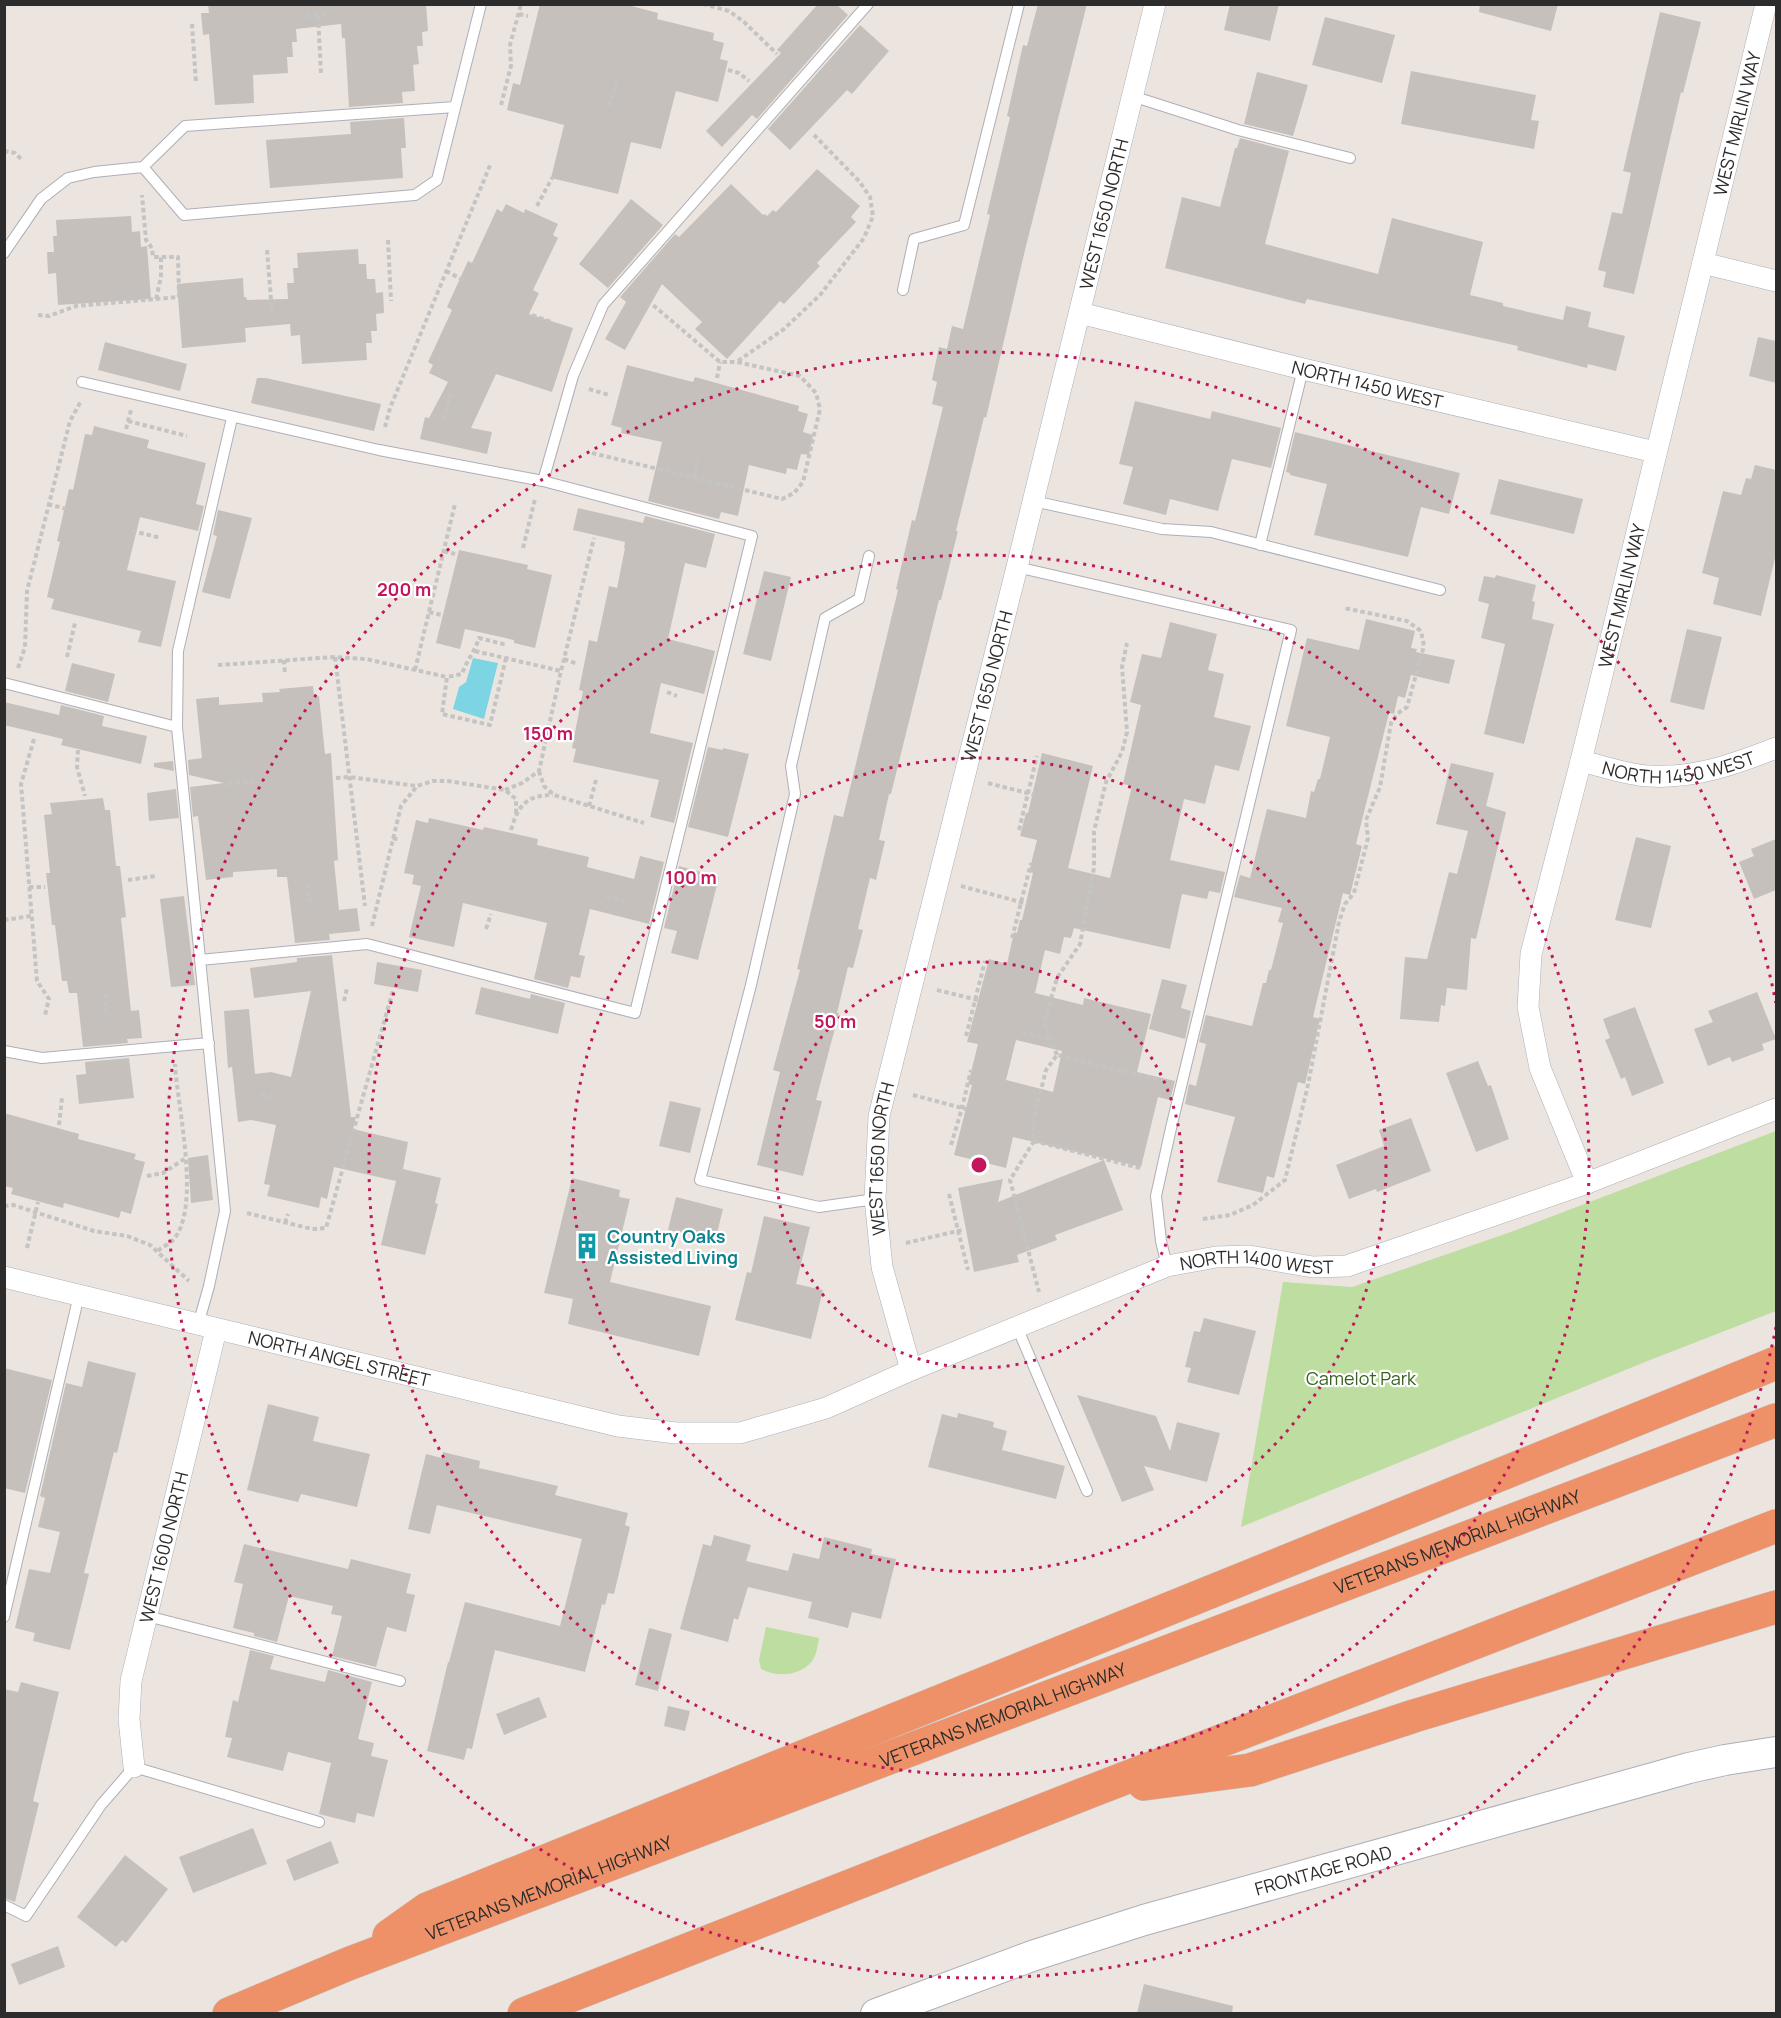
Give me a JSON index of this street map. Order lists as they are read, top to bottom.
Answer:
{
  "streets": {
    "highway": ["VETERANS MEMORIAL HIGHWAY"],
    "street": [
      "WEST MIRLIN WAY",
      "WEST 1650 NORTH",
      "NORTH 1450 WEST",
      "NORTH 1400 WEST",
      "NORTH ANGEL STREET",
      "WEST 1600 NORTH",
      "FRONTAGE ROAD"
    ]
  },
  "crossings": [
    ["WEST MIRLIN WAY", "NORTH 1450 WEST"],
    ["WEST MIRLIN WAY", "NORTH 1400 WEST"],
    ["WEST 1650 NORTH", "NORTH 1450 WEST"],
    ["WEST 1650 NORTH", "NORTH 1400 WEST"],
    ["NORTH 1400 WEST", "NORTH ANGEL STREET"],
    ["NORTH ANGEL STREET", "WEST 1600 NORTH"]
  ],
  "parks": ["Camelot Park"],
  "places": {
    "building": ["Country Oaks Assisted Living"]
  },
  "rings": [
    "200 m",
    "150 m",
    "100 m",
    "50 m"
  ]
}
